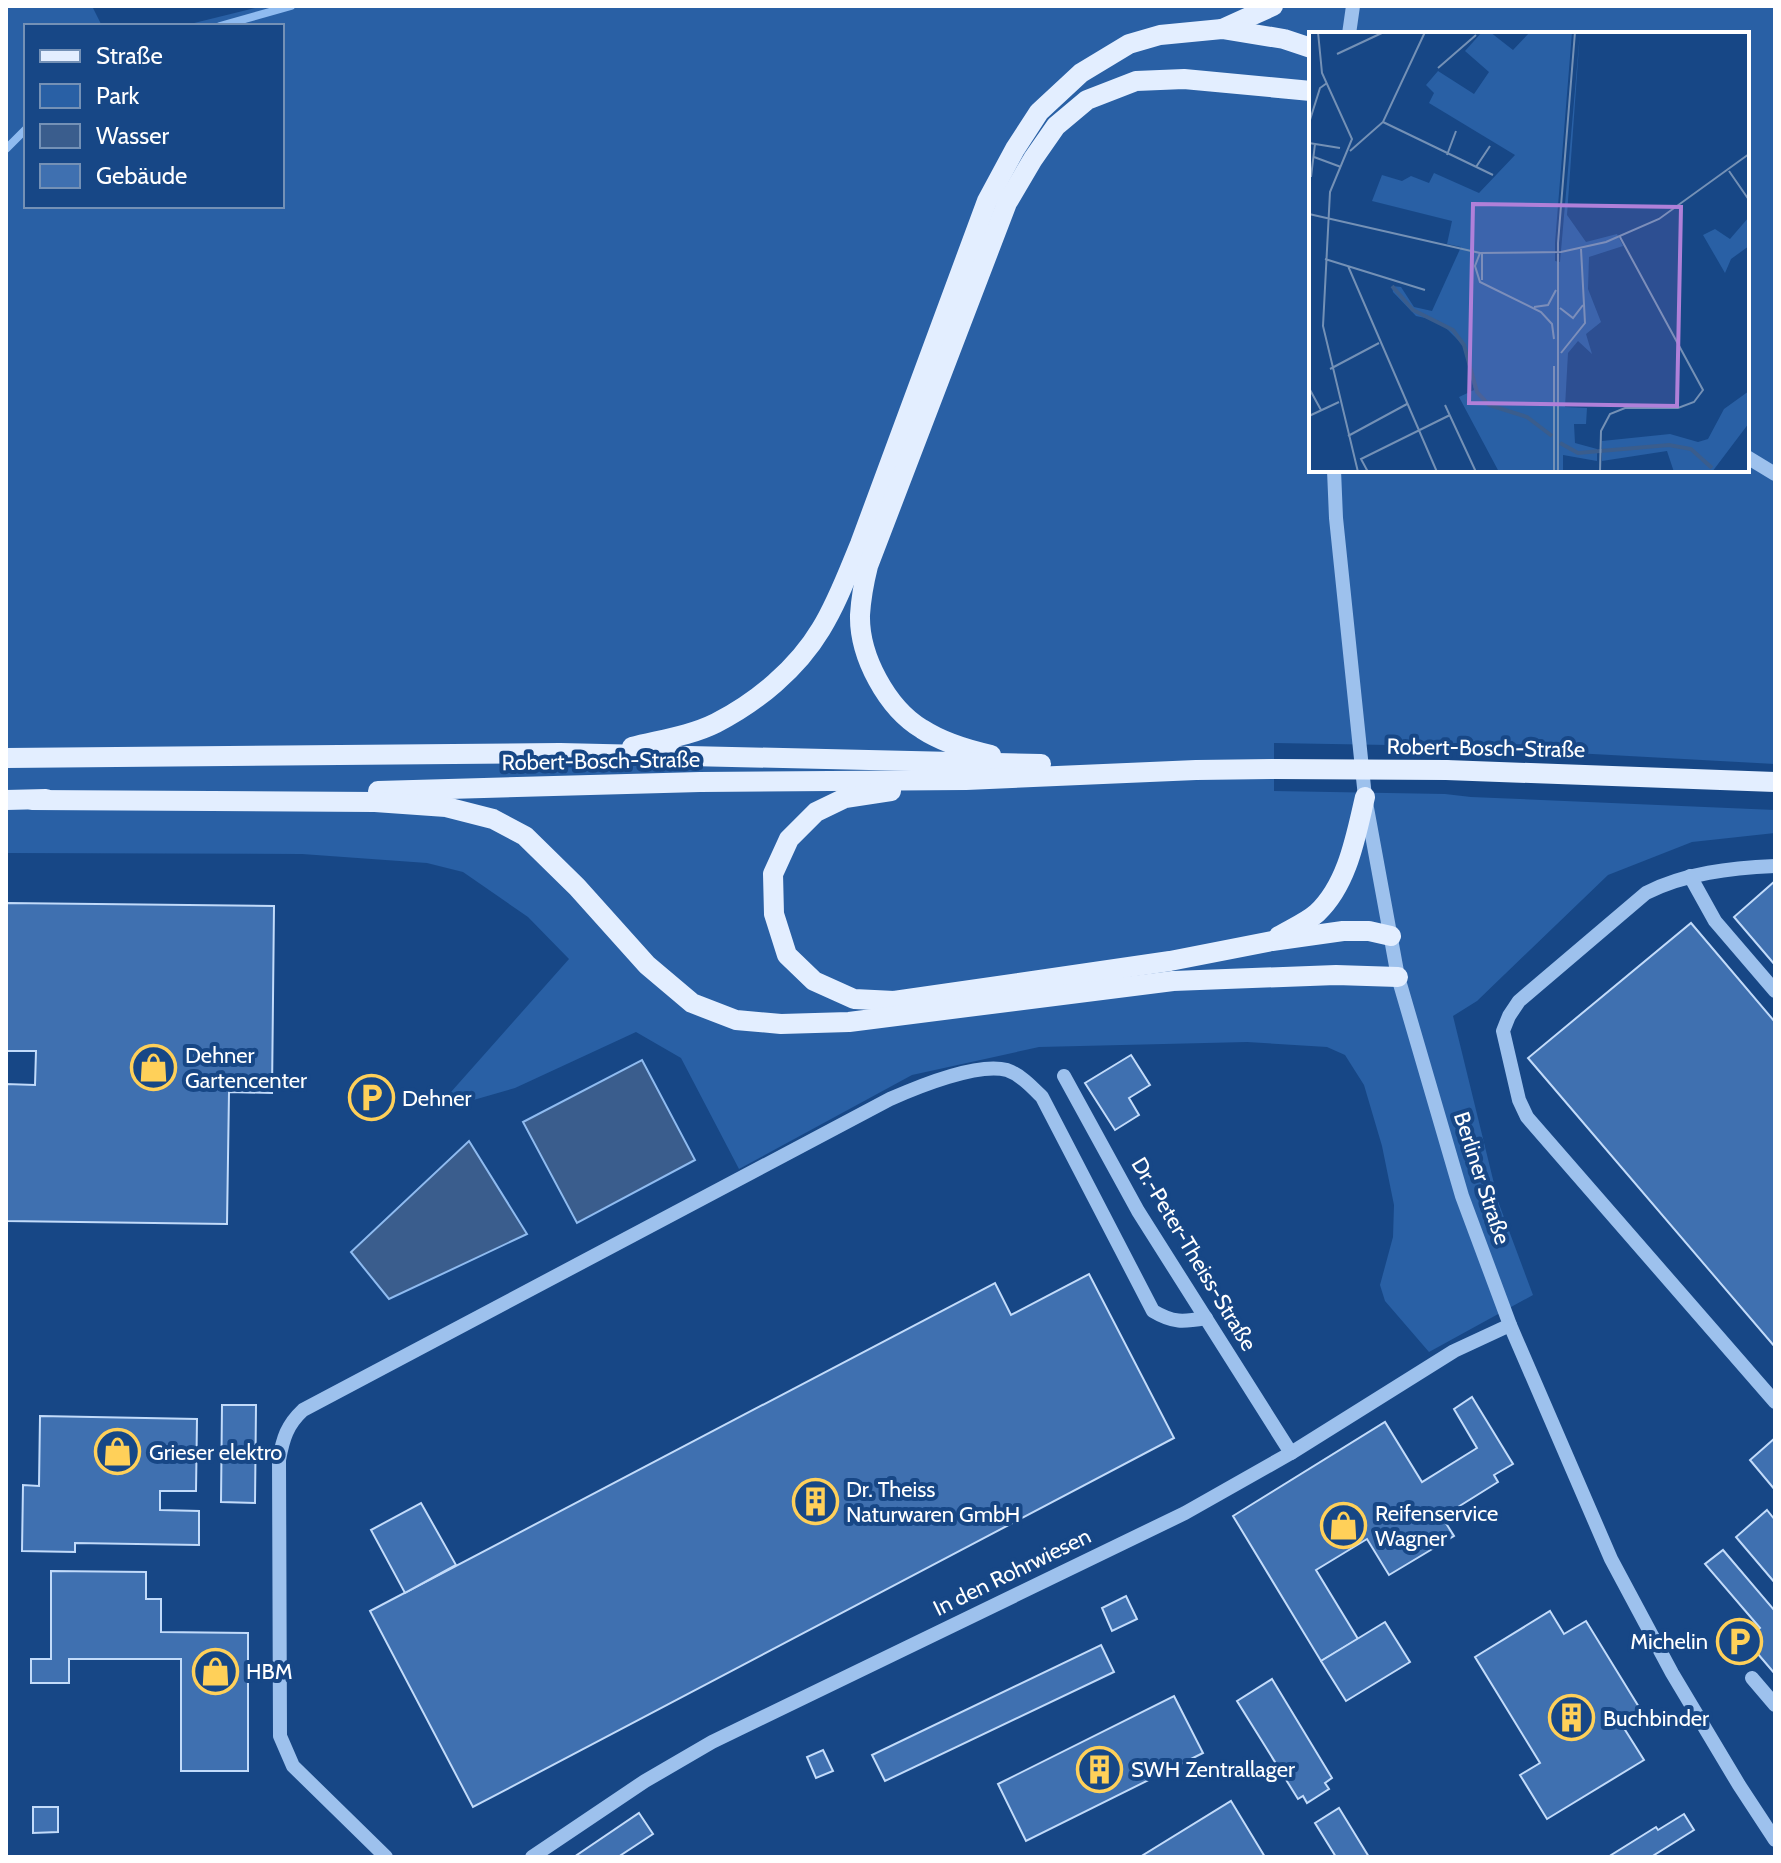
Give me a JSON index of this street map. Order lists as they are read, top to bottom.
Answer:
{
  "streets": {
    "main road": ["Robert-Bosch-Straße"],
    "street": ["Berliner Straße", "Dr.-Peter-Theiss-Straße", "In den Rohrwiesen"]
  },
  "crossings": [
    ["Berliner Straße", "In den Rohrwiesen"],
    ["Dr.-Peter-Theiss-Straße", "In den Rohrwiesen"]
  ],
  "places": {
    "shop": [
      "Dehner Gartencenter",
      "Grieser elektro",
      "Reifenservice Wagner",
      "HBM"
    ],
    "parking": ["Dehner", "Michelin"],
    "building": ["Dr. Theiss Naturwaren GmbH", "Buchbinder", "SWH Zentrallager"]
  },
  "legend": [
    "Straße",
    "Park",
    "Wasser",
    "Gebäude"
  ]
}
